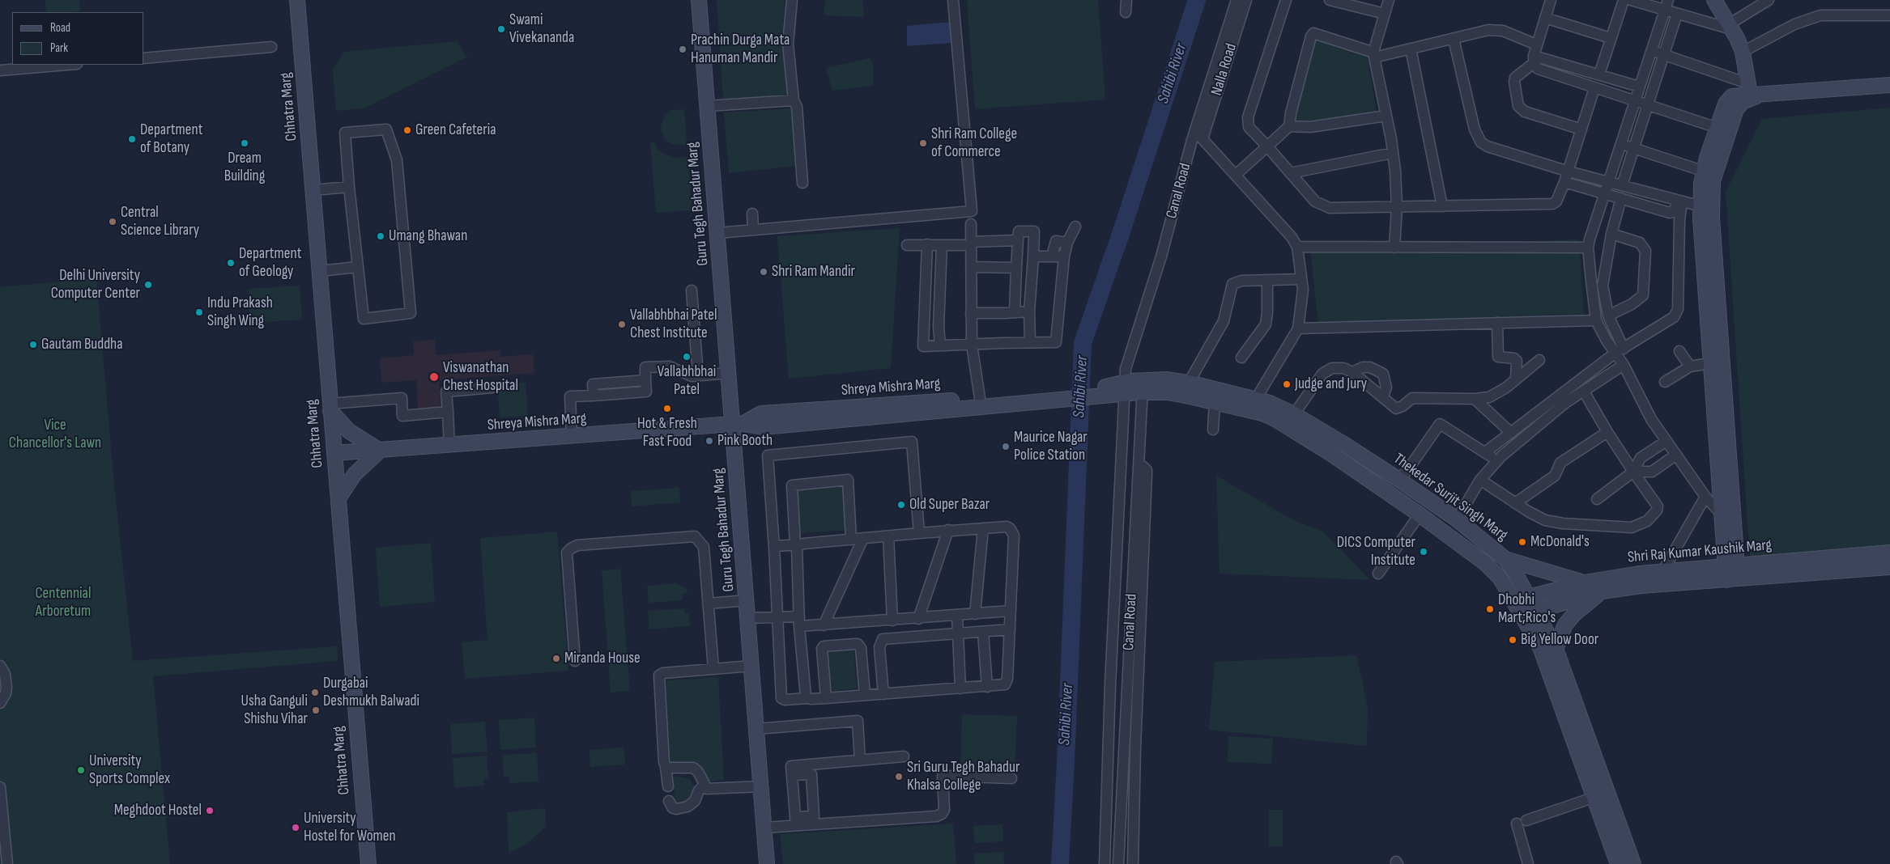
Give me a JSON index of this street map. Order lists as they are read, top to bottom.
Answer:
{
  "streets": {
    "street": [
      "Nalla Road",
      "Chhatra Marg",
      "Canal Road",
      "Guru Tegh Bahadur Marg",
      "Shreya Mishra Marg",
      "Thekedar Surjit Singh Marg",
      "Shri Raj Kumar Kaushik Marg"
    ]
  },
  "crossings": [
    ["Chhatra Marg", "Shreya Mishra Marg"],
    ["Canal Road", "Thekedar Surjit Singh Marg"],
    ["Guru Tegh Bahadur Marg", "Shreya Mishra Marg"],
    ["Shreya Mishra Marg", "Thekedar Surjit Singh Marg"],
    ["Thekedar Surjit Singh Marg", "Shri Raj Kumar Kaushik Marg"]
  ],
  "water": ["Sahibi River"],
  "parks": ["Vice Chancellor's Lawn", "Centennial Arboretum"],
  "places": [
    "Swami Vivekananda",
    "Prachin Durga Mata Hanuman Mandir",
    "Green Cafeteria",
    "Department of Botany",
    "Dream Building",
    "Shri Ram College of Commerce",
    "Central Science Library",
    "Umang Bhawan",
    "Department of Geology",
    "Shri Ram Mandir",
    "Delhi University Computer Center",
    "Indu Prakash Singh Wing",
    "Vallabhbhai Patel Chest Institute",
    "Gautam Buddha",
    "Vallabhbhai Patel",
    "Viswanathan Chest Hospital",
    "Judge and Jury",
    "Hot & Fresh Fast Food",
    "Pink Booth",
    "Maurice Nagar Police Station",
    "Old Super Bazar",
    "McDonald's",
    "DICS Computer Institute",
    "Dhobhi Mart;Rico's",
    "Big Yellow Door",
    "Miranda House",
    "Durgabai Deshmukh Balwadi",
    "Usha Ganguli Shishu Vihar",
    "University Sports Complex",
    "Sri Guru Tegh Bahadur Khalsa College",
    "Meghdoot Hostel",
    "University Hostel for Women"
  ],
  "legend": ["Road", "Park"]
}
